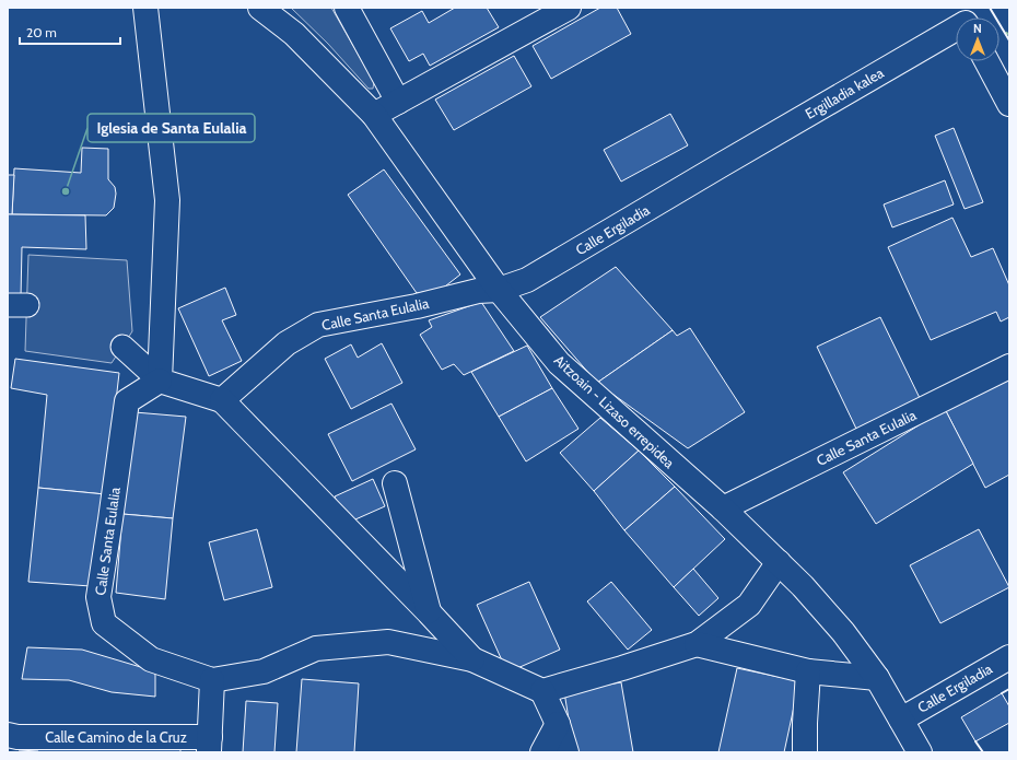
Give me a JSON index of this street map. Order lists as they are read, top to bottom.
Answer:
{
  "streets": {
    "street": [
      "Ergilladia kalea",
      "Calle Ergiladia",
      "Calle Santa Eulalia",
      "Aitzoain - Lizaso errepidea",
      "Calle Camino de la Cruz"
    ]
  },
  "crossings": [
    ["Ergilladia kalea", "Calle Ergiladia"],
    ["Calle Ergiladia", "Calle Santa Eulalia"],
    ["Calle Ergiladia", "Aitzoain - Lizaso errepidea"],
    ["Calle Santa Eulalia", "Aitzoain - Lizaso errepidea"]
  ],
  "places": ["Iglesia de Santa Eulalia"],
  "scale_bar": "20 m",
  "north": "top"
}
